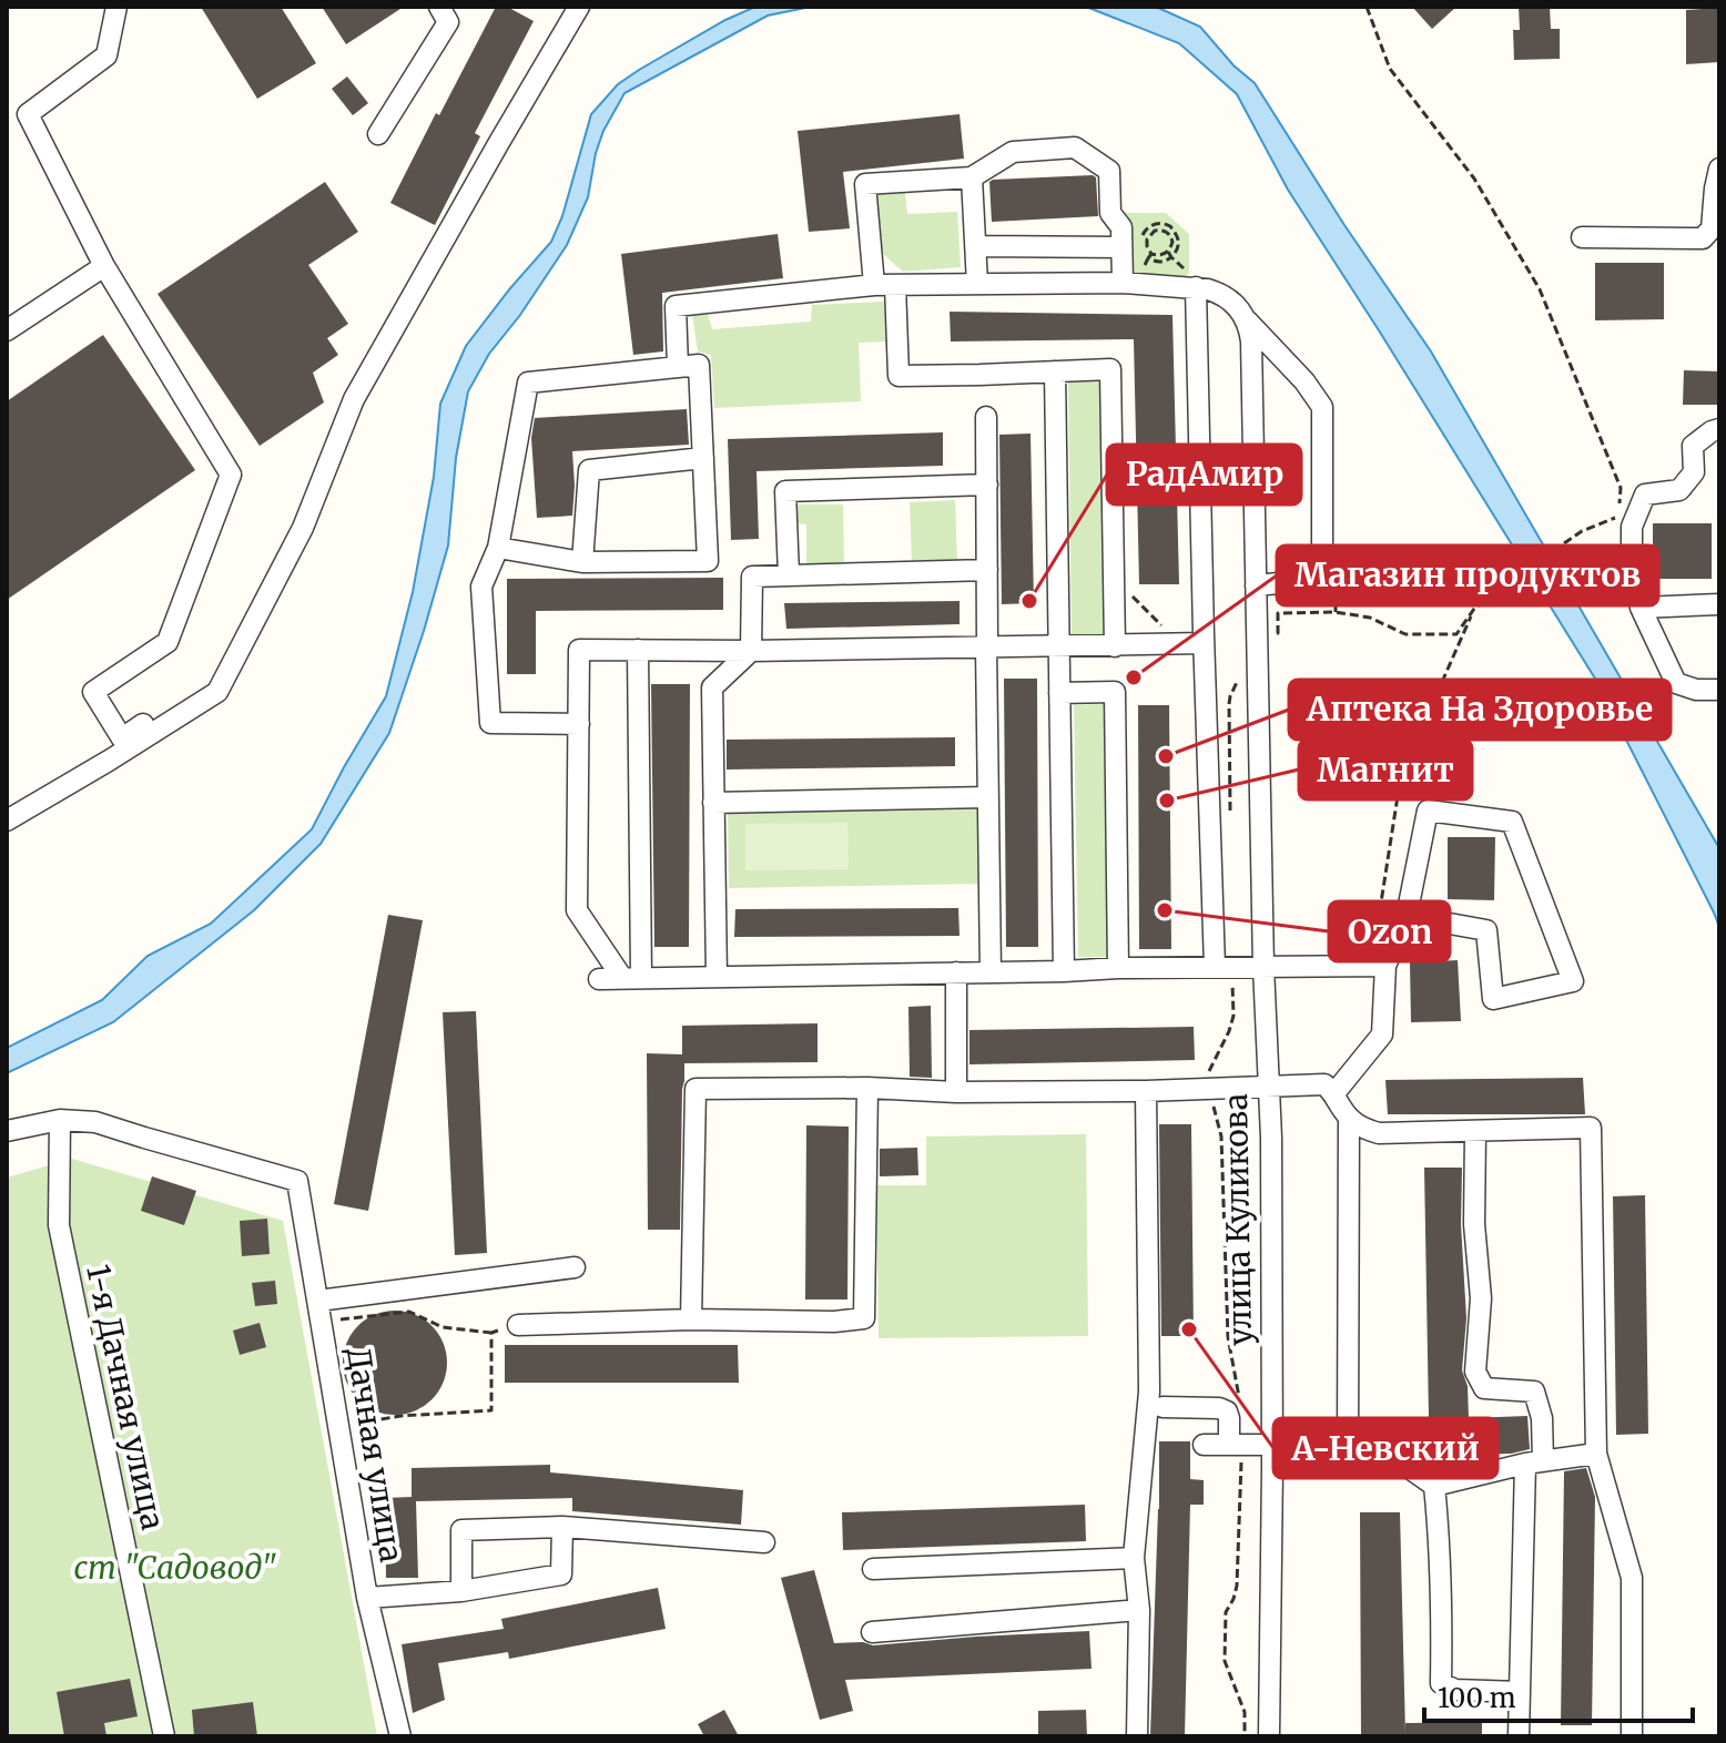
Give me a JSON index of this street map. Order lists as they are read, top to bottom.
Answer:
{
  "streets": {
    "street": ["улица Куликова", "1-я Дачная улица", "Дачная улица"]
  },
  "crossings": [
    ["1-я Дачная улица", "Дачная улица"]
  ],
  "parks": ["ст \"Садовод\""],
  "places": [
    "РадАмир",
    "Магазин продуктов",
    "Аптека На Здоровье",
    "Магнит",
    "Ozon",
    "А-Невский"
  ],
  "scale_bar": "100 m"
}
